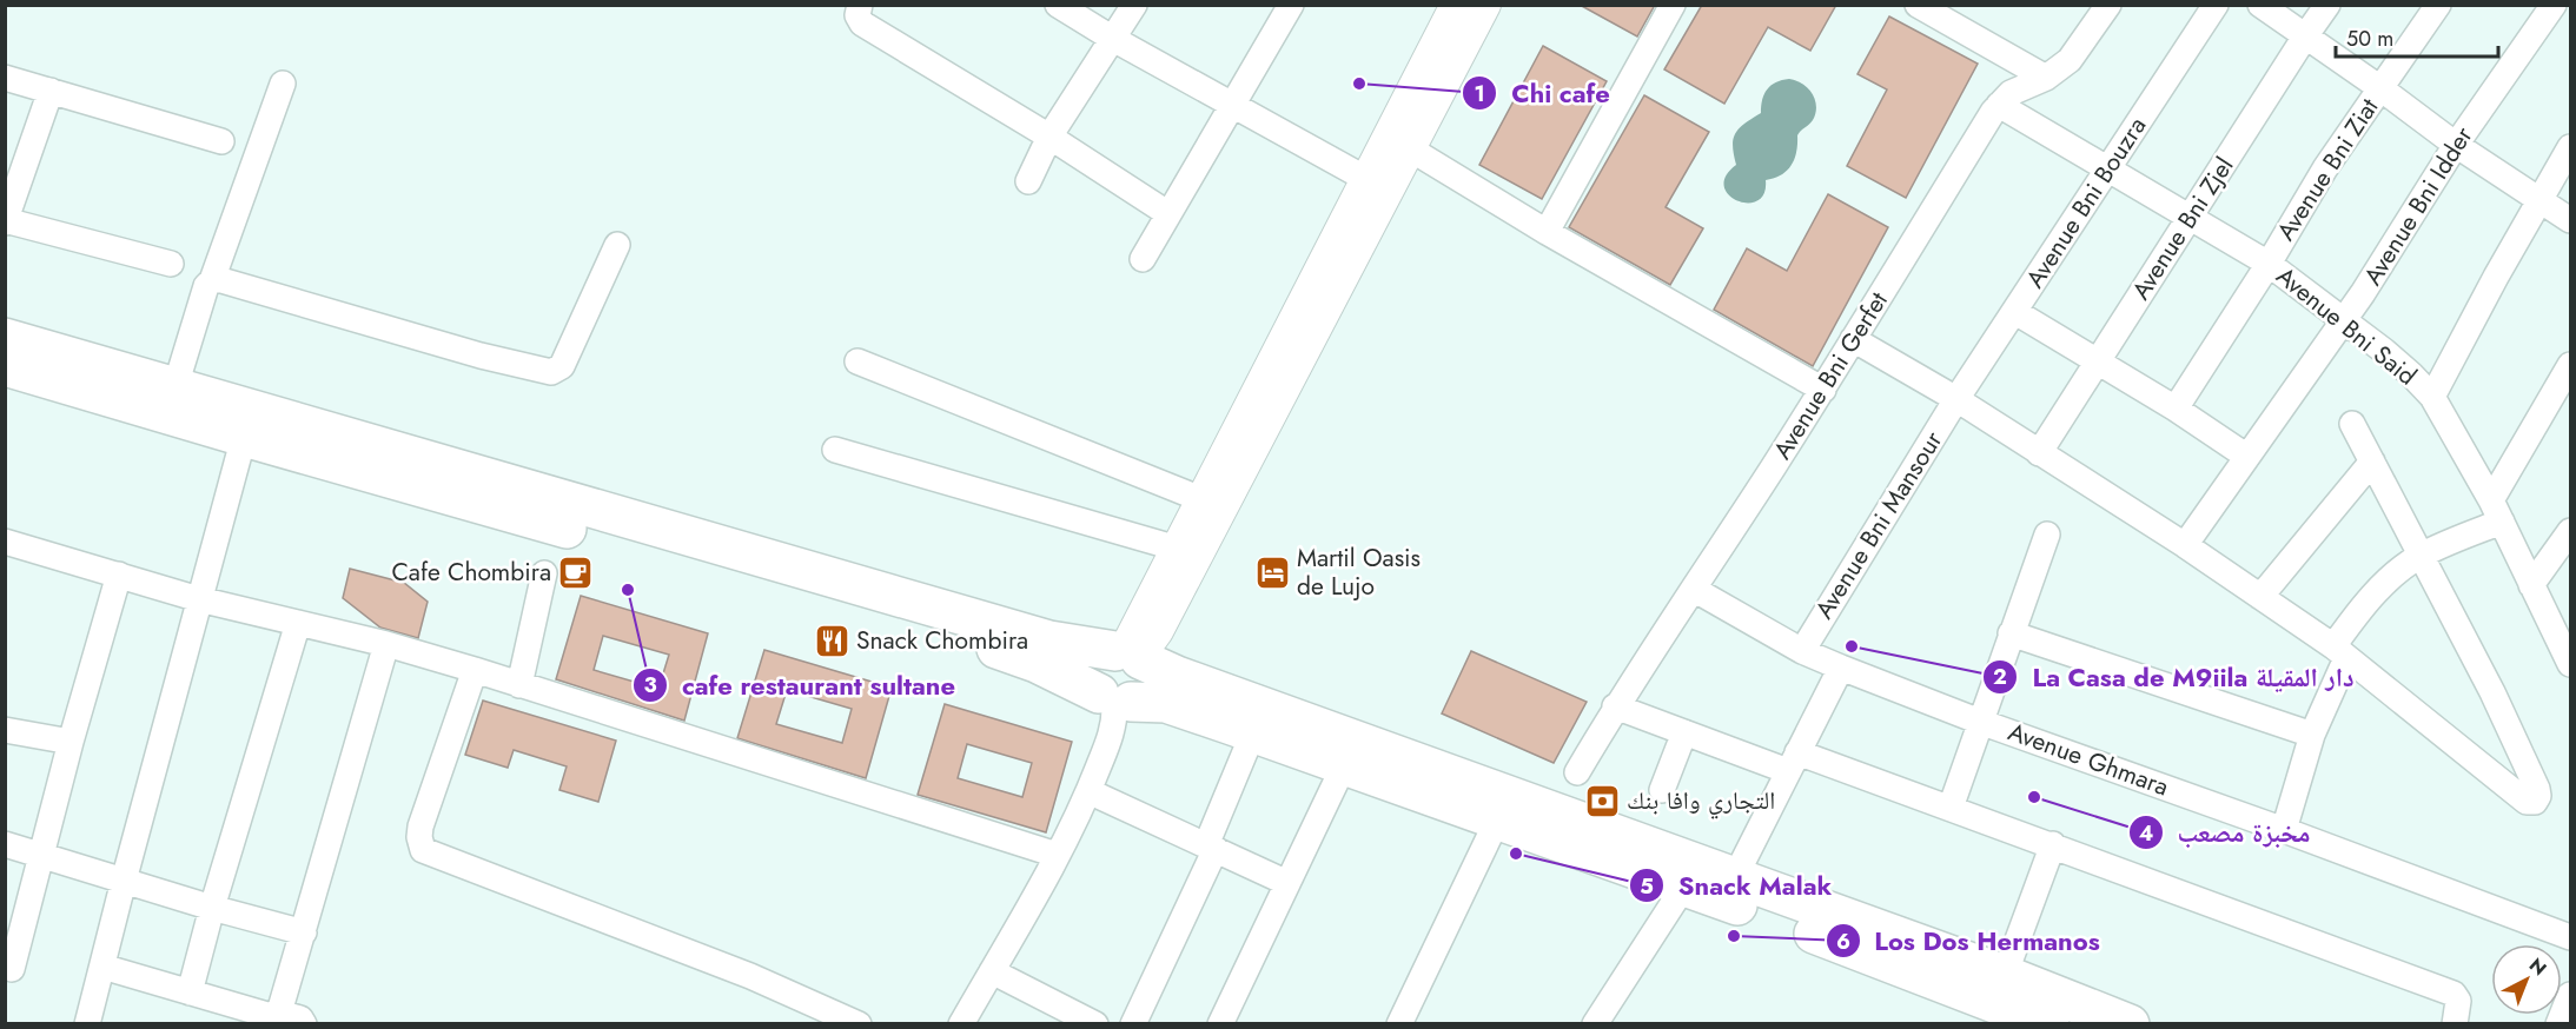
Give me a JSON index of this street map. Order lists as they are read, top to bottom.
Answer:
{
  "streets": {
    "street": [
      "Avenue Bni Ziat",
      "Avenue Bni Bouzra",
      "Avenue Bni Idder",
      "Avenue Bni Zjel",
      "Avenue Bni Said",
      "Avenue Bni Gerfet",
      "Avenue Bni Mansour",
      "Avenue Ghmara"
    ]
  },
  "crossings": [
    ["Avenue Bni Ziat", "Avenue Bni Said"],
    ["Avenue Bni Bouzra", "Avenue Bni Said"],
    ["Avenue Bni Bouzra", "Avenue Bni Mansour"],
    ["Avenue Bni Idder", "Avenue Bni Said"],
    ["Avenue Bni Zjel", "Avenue Bni Said"],
    ["Avenue Bni Said", "Avenue Bni Gerfet"],
    ["Avenue Bni Gerfet", "Avenue Ghmara"],
    ["Avenue Bni Mansour", "Avenue Ghmara"]
  ],
  "places": {
    "other": [
      "Chi cafe",
      "cafe restaurant sultane",
      "La Casa de M9iila دار المقيلة",
      "مخبزة مصعب",
      "Snack Malak",
      "Los Dos Hermanos"
    ],
    "cafe": ["Cafe Chombira"],
    "hotel": ["Martil Oasis de Lujo"],
    "restaurant": ["Snack Chombira"],
    "bank": ["التجاري وافا بنك"]
  },
  "scale_bar": "50 m",
  "north": "top right"
}
